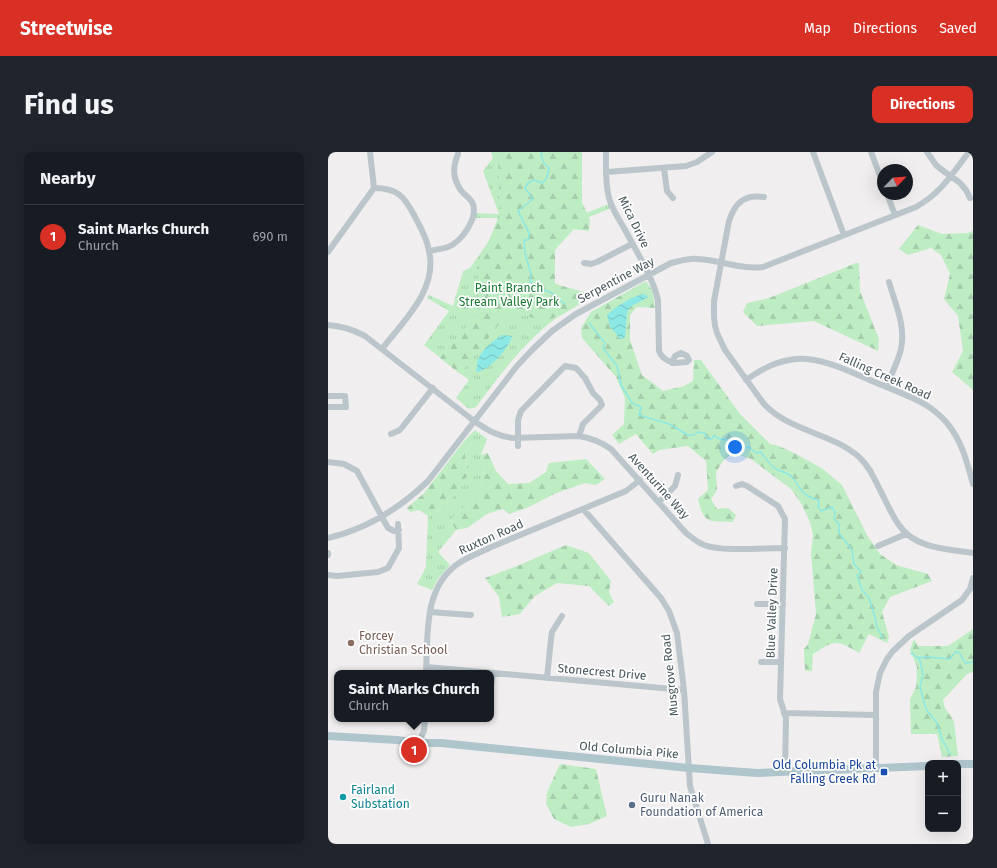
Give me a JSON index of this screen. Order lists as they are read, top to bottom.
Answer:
{
  "streets": {
    "main road": ["Old Columbia Pike"],
    "street": [
      "Mica Drive",
      "Serpentine Way",
      "Falling Creek Road",
      "Aventurine Way",
      "Ruxton Road",
      "Blue Valley Drive",
      "Stonecrest Drive",
      "Musgrove Road"
    ]
  },
  "crossings": [
    ["Mica Drive", "Serpentine Way"],
    ["Serpentine Way", "Aventurine Way"],
    ["Aventurine Way", "Ruxton Road"],
    ["Aventurine Way", "Blue Valley Drive"],
    ["Ruxton Road", "Musgrove Road"],
    ["Blue Valley Drive", "Old Columbia Pike"],
    ["Stonecrest Drive", "Musgrove Road"],
    ["Musgrove Road", "Old Columbia Pike"]
  ],
  "parks": ["Paint Branch Stream Valley Park"],
  "places": {
    "other": ["Forcey Christian School", "Fairland Substation", "Guru Nanak Foundation of America"],
    "transit": ["Old Columbia Pk at Falling Creek Rd"]
  },
  "north": "top right",
  "page": {
    "header": "Streetwise",
    "nav": ["Map", "Directions", "Saved"],
    "buttons": "Directions",
    "title": "Find us",
    "heading": "Nearby",
    "list": [
      {
        "mark": "1",
        "name": "Saint Marks Church",
        "note": "Church",
        "value": "690 m"
      }
    ],
    "popup": ["Saint Marks Church", "Church"],
    "pins": "1",
    "map_buttons": ["+", "−"]
  }
}
